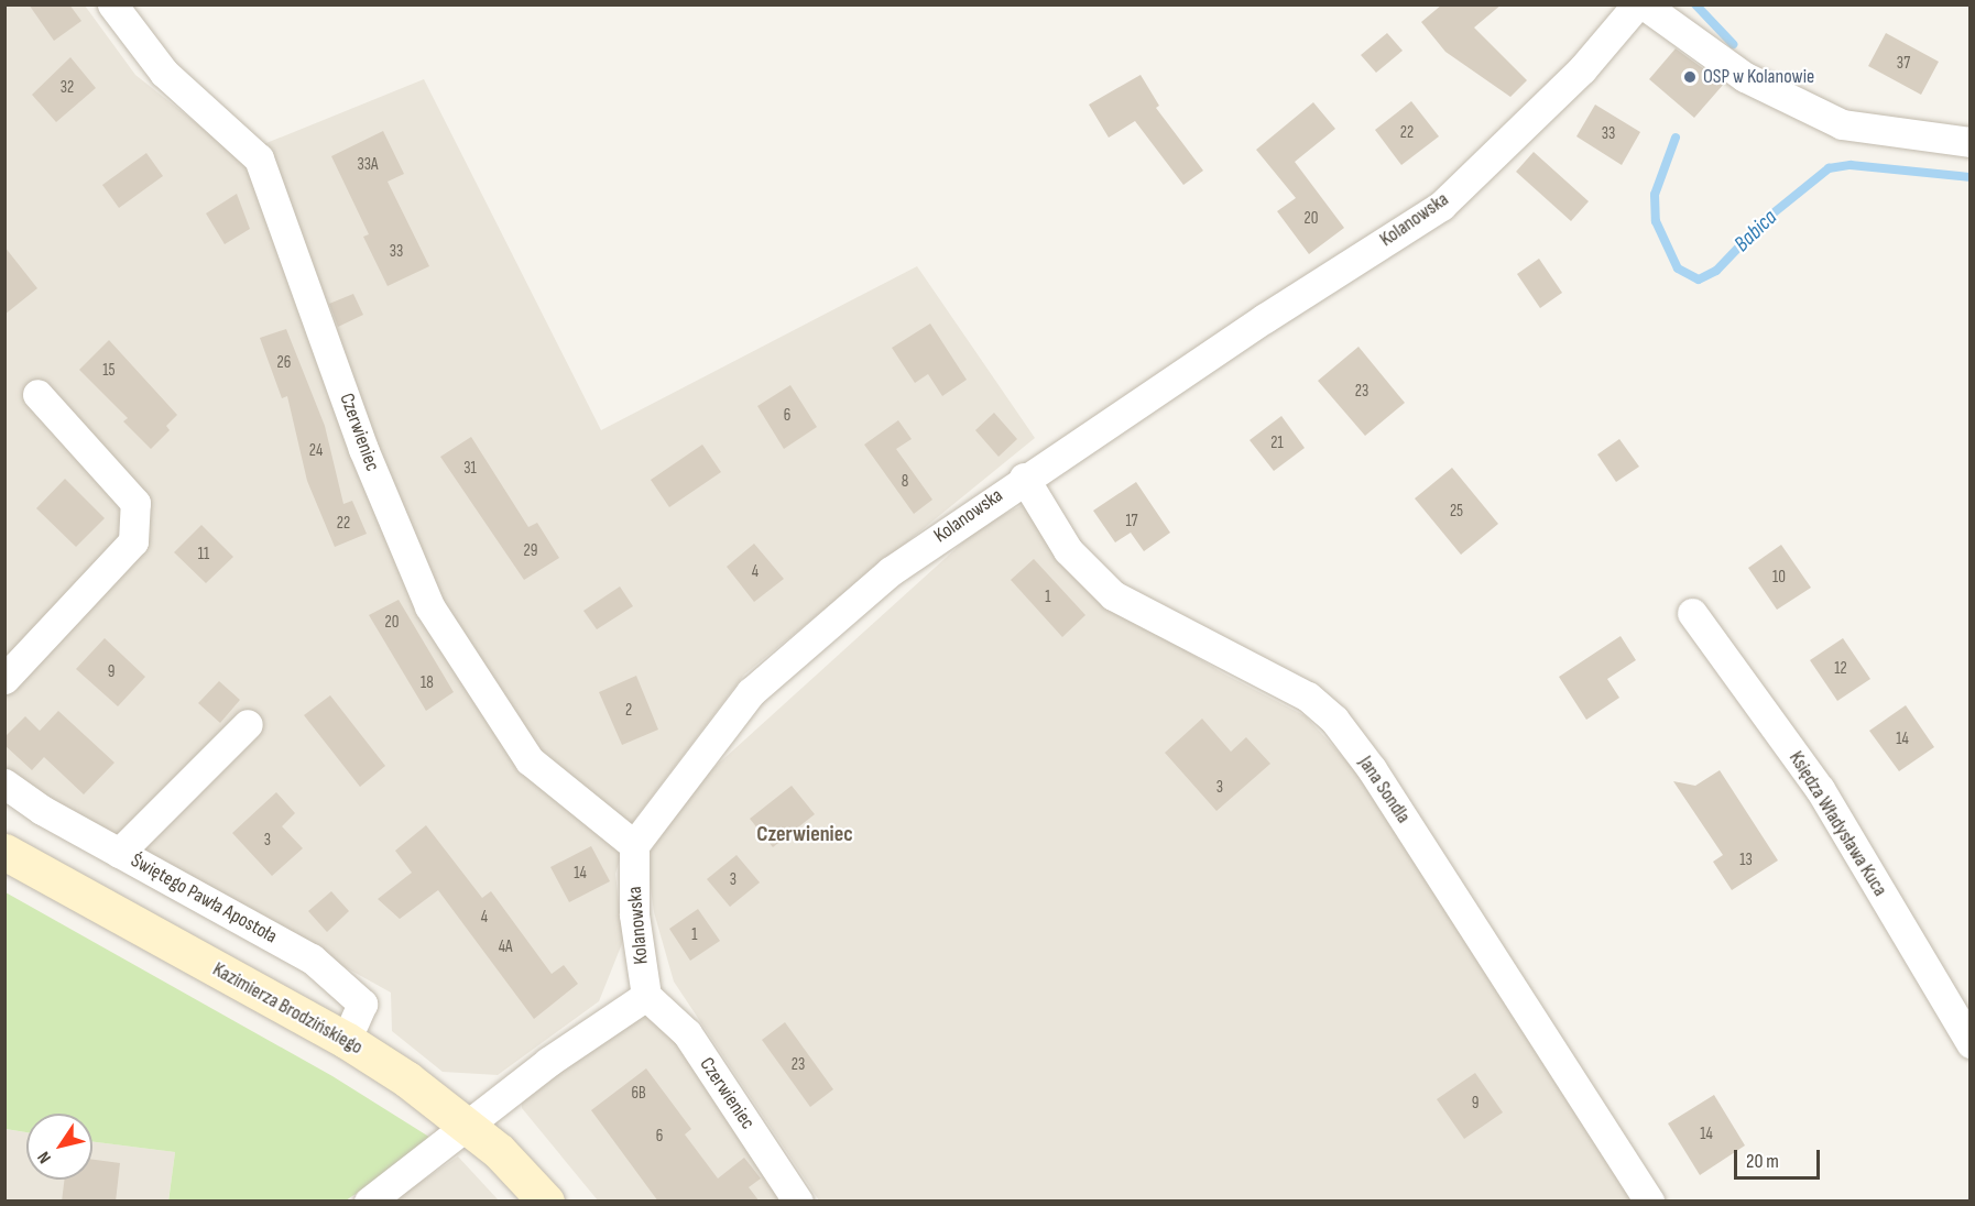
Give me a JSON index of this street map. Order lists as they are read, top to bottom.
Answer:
{
  "streets": {
    "main road": ["Kazimierza Brodzińskiego"],
    "street": [
      "Kolanowska",
      "Czerwieniec",
      "Jana Sondla",
      "Księdza Władysława Kuca",
      "Świętego Pawła Apostoła"
    ]
  },
  "crossings": [
    ["Kolanowska", "Czerwieniec"],
    ["Kolanowska", "Jana Sondla"],
    ["Świętego Pawła Apostoła", "Kazimierza Brodzińskiego"]
  ],
  "districts": ["Czerwieniec"],
  "water": ["Babica"],
  "places": ["OSP w Kolanowie"],
  "house_numbers": [
    "37",
    "32",
    "22",
    "33",
    "33A",
    "20",
    "33",
    "26",
    "15",
    "23",
    "6",
    "21",
    "24",
    "31",
    "8",
    "25",
    "17",
    "22",
    "29",
    "11",
    "4",
    "10",
    "1",
    "20",
    "12",
    "9",
    "18",
    "2",
    "14",
    "3",
    "3",
    "13",
    "14",
    "3",
    "4",
    "1",
    "4A",
    "23",
    "6B",
    "9",
    "14",
    "6"
  ],
  "scale_bar": "20 m",
  "north": "bottom left"
}
